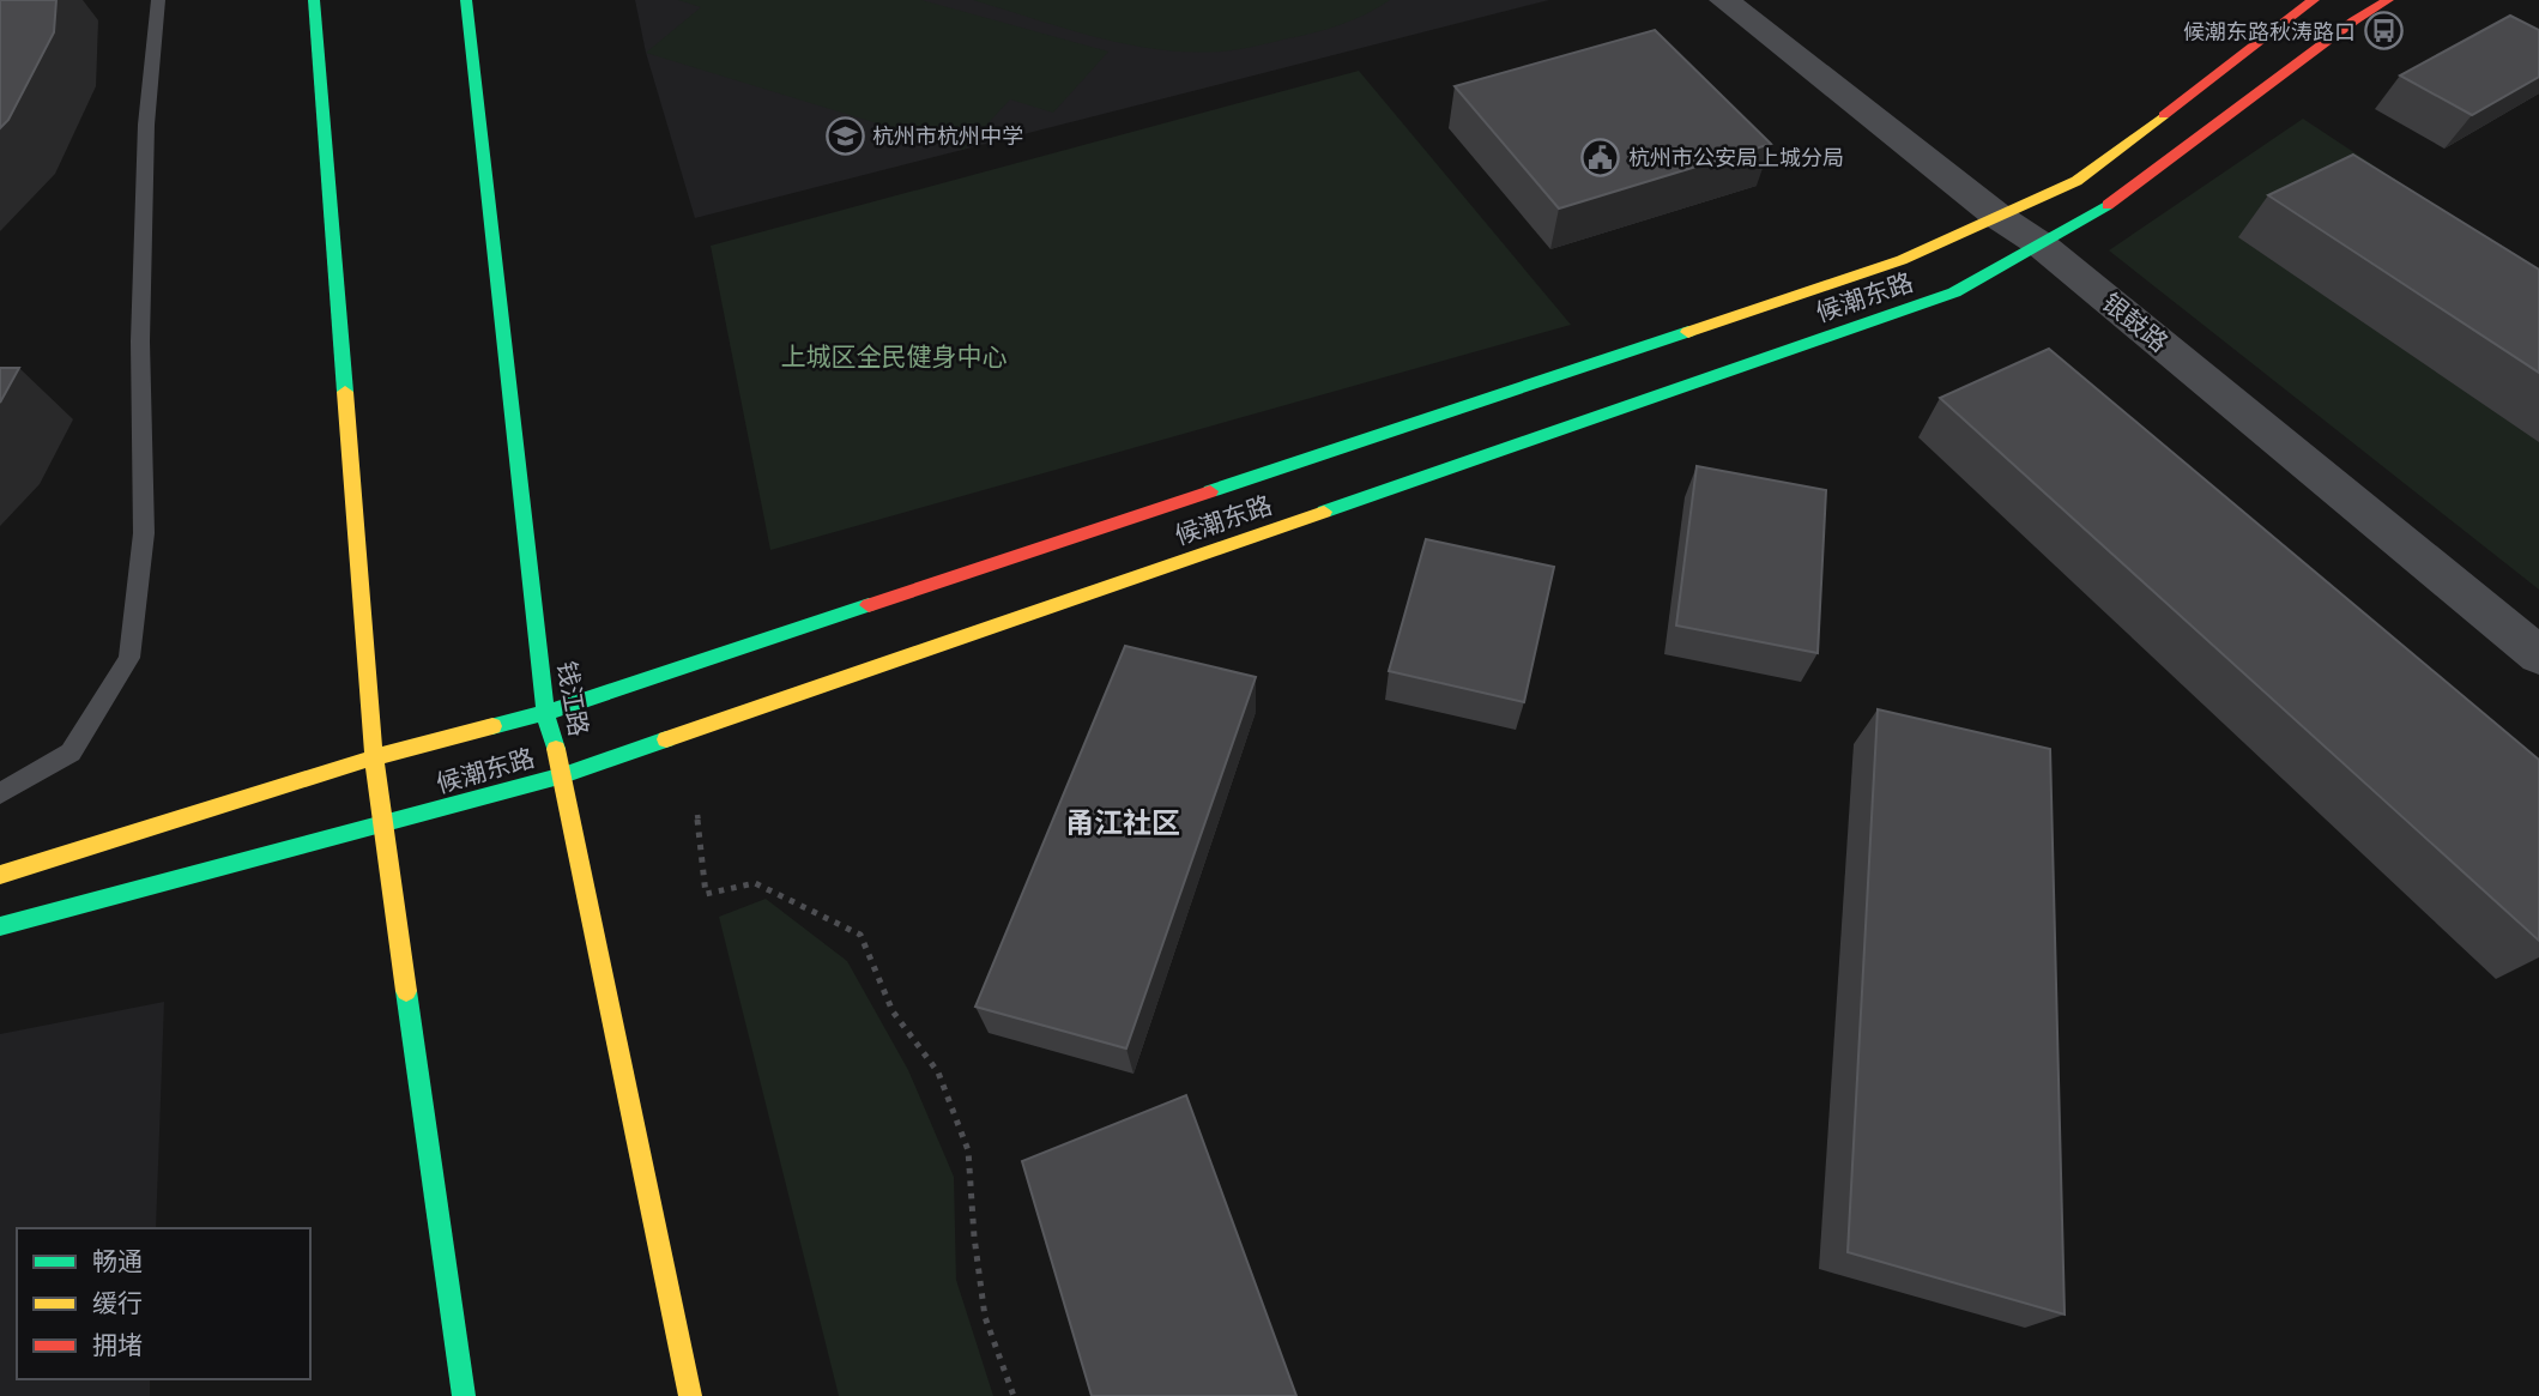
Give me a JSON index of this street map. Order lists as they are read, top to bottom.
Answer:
{
  "streets": {
    "street": ["候潮东路", "银鼓路", "钱江路"]
  },
  "crossings": [
    ["候潮东路", "银鼓路"],
    ["候潮东路", "钱江路"]
  ],
  "districts": ["甬江社区"],
  "parks": ["上城区全民健身中心"],
  "places": {
    "bus stop": ["候潮东路秋涛路口"],
    "school or university": ["杭州市杭州中学"],
    "public building": ["杭州市公安局上城分局"]
  },
  "legend": ["畅通", "缓行", "拥堵"]
}
